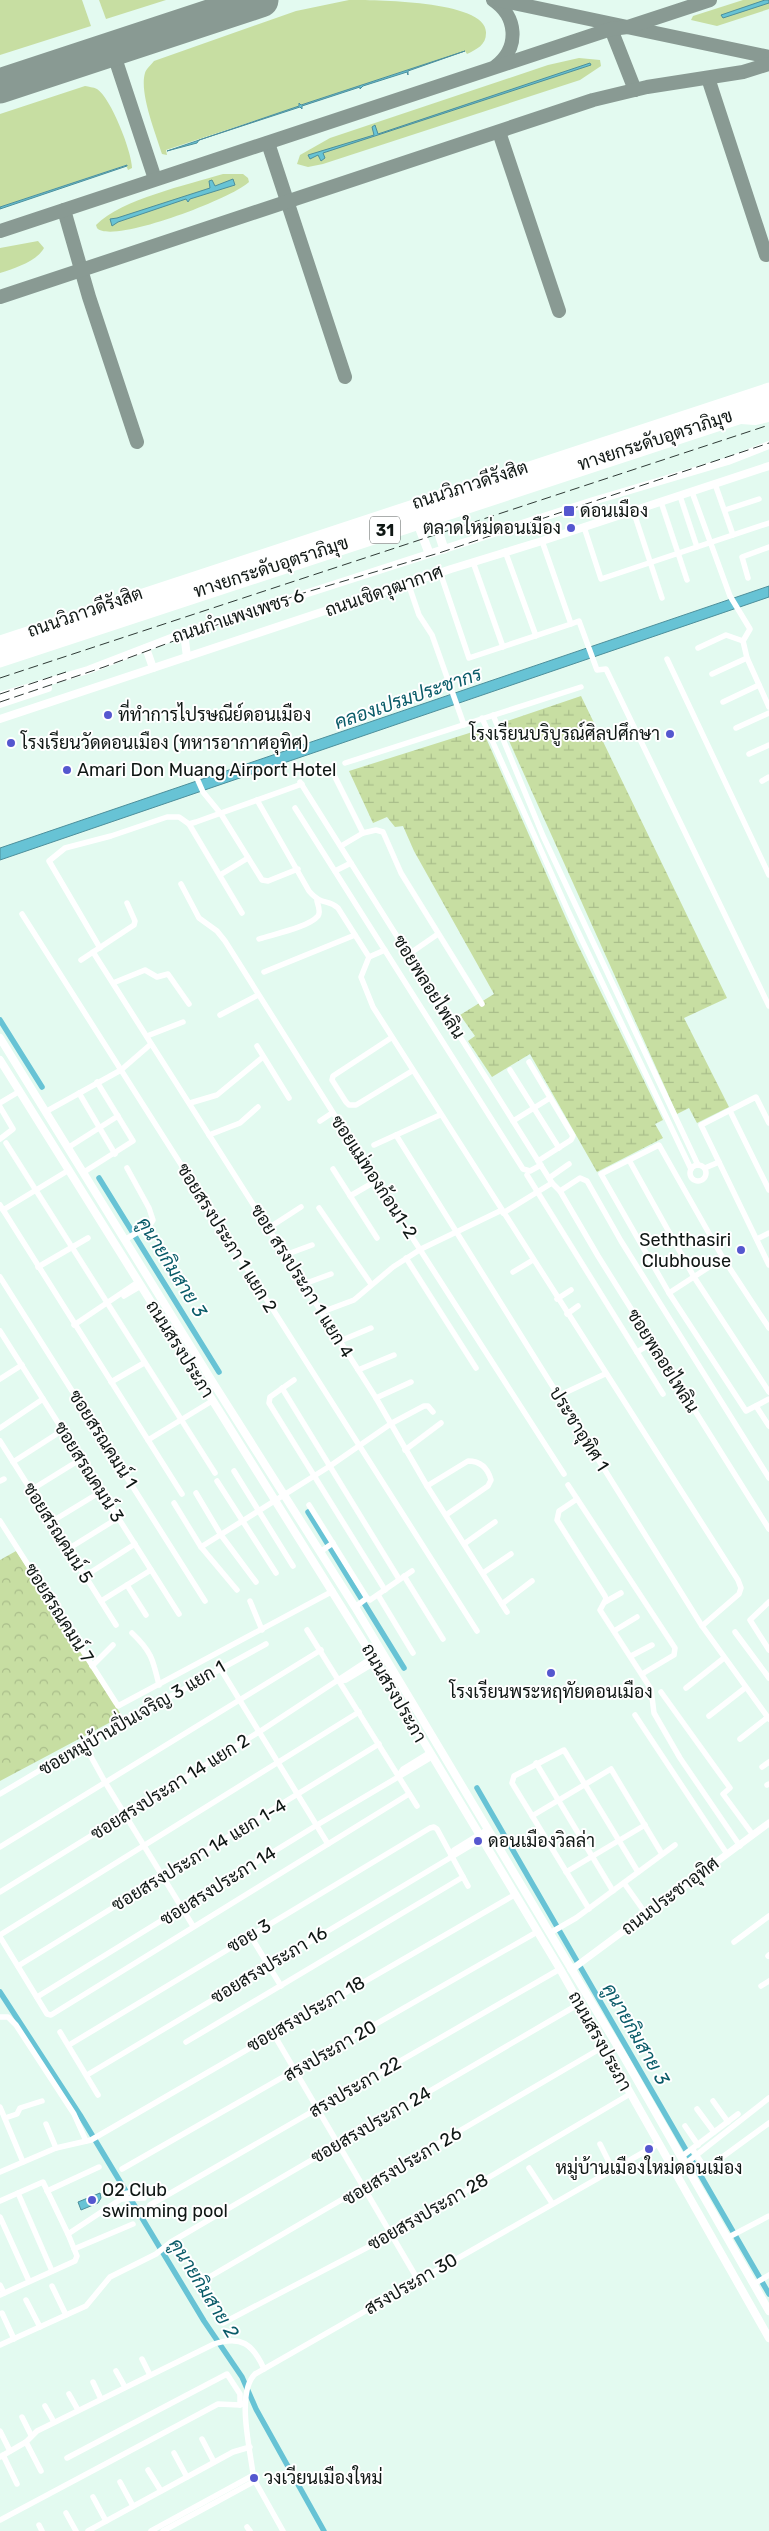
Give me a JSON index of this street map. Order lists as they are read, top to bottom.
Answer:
{
  "streets": {
    "highway": ["ทางยกระดับอุตราภิมุข", "ถนนวิภาวดีรังสิต", "31"],
    "main road": ["ถนนเชิดวุฒากาศ", "ถนนกำแพงเพชร 6", "ถนนสรงประภา"],
    "street": [
      "ซอยพลอยไพลิน",
      "ซอยแม่ทองก้อน1-2",
      "ซอยสรงประภา 1 แยก 2",
      "ซอย สรงประภา 1 แยก 4",
      "ประชาอุทิศ 1",
      "ซอยสรณคมน์ 1",
      "ซอยสรณคมน์ 3",
      "ซอยสรณคมน์ 5",
      "ซอยสรณคมน์ 7",
      "ซอยหมู่บ้านปิ่นเจริญ 3 แยก 1",
      "ซอยสรงประภา 14 แยก 2",
      "ซอยสรงประภา 14 แยก 1-4",
      "ซอยสรงประภา 14",
      "ถนนประชาอุทิศ",
      "ซอย 3",
      "ซอยสรงประภา 16",
      "ซอยสรงประภา 18",
      "สรงประภา 20",
      "สรงประภา 22",
      "ซอยสรงประภา 24",
      "ซอยสรงประภา 26",
      "ซอยสรงประภา 28",
      "สรงประภา 30"
    ]
  },
  "crossings": [
    ["ถนนสรงประภา", "ซอยสรงประภา 14 แยก 2"],
    ["ถนนสรงประภา", "ซอยสรงประภา 14"],
    ["ถนนสรงประภา", "ถนนประชาอุทิศ"],
    ["ถนนสรงประภา", "ซอยสรงประภา 16"],
    ["ถนนสรงประภา", "ซอยสรงประภา 18"],
    ["ถนนสรงประภา", "สรงประภา 20"],
    ["ถนนสรงประภา", "สรงประภา 22"],
    ["ถนนสรงประภา", "ซอยสรงประภา 24"],
    ["ถนนสรงประภา", "ซอยสรงประภา 26"],
    ["ถนนสรงประภา", "ซอยสรงประภา 28"],
    ["ถนนสรงประภา", "สรงประภา 30"],
    ["ซอย 3", "ซอยสรงประภา 16"]
  ],
  "water": ["คลองเปรมประชากร", "คูนายกิมสาย 3", "คูนายกิมสาย 2"],
  "places": {
    "transit": ["ดอนเมือง"],
    "other": [
      "ตลาดใหม่ดอนเมือง",
      "ที่ทำการไปรษณีย์ดอนเมือง",
      "โรงเรียนบริบูรณ์ศิลปศึกษา",
      "โรงเรียนวัดดอนเมือง (ทหารอากาศอุทิศ)",
      "Amari Don Muang Airport Hotel",
      "Seththasiri Clubhouse",
      "โรงเรียนพระหฤทัยดอนเมือง",
      "ดอนเมืองวิลล่า",
      "หมู่บ้านเมืองใหม่ดอนเมือง",
      "O2 Club swimming pool",
      "วงเวียนเมืองใหม่"
    ]
  }
}
